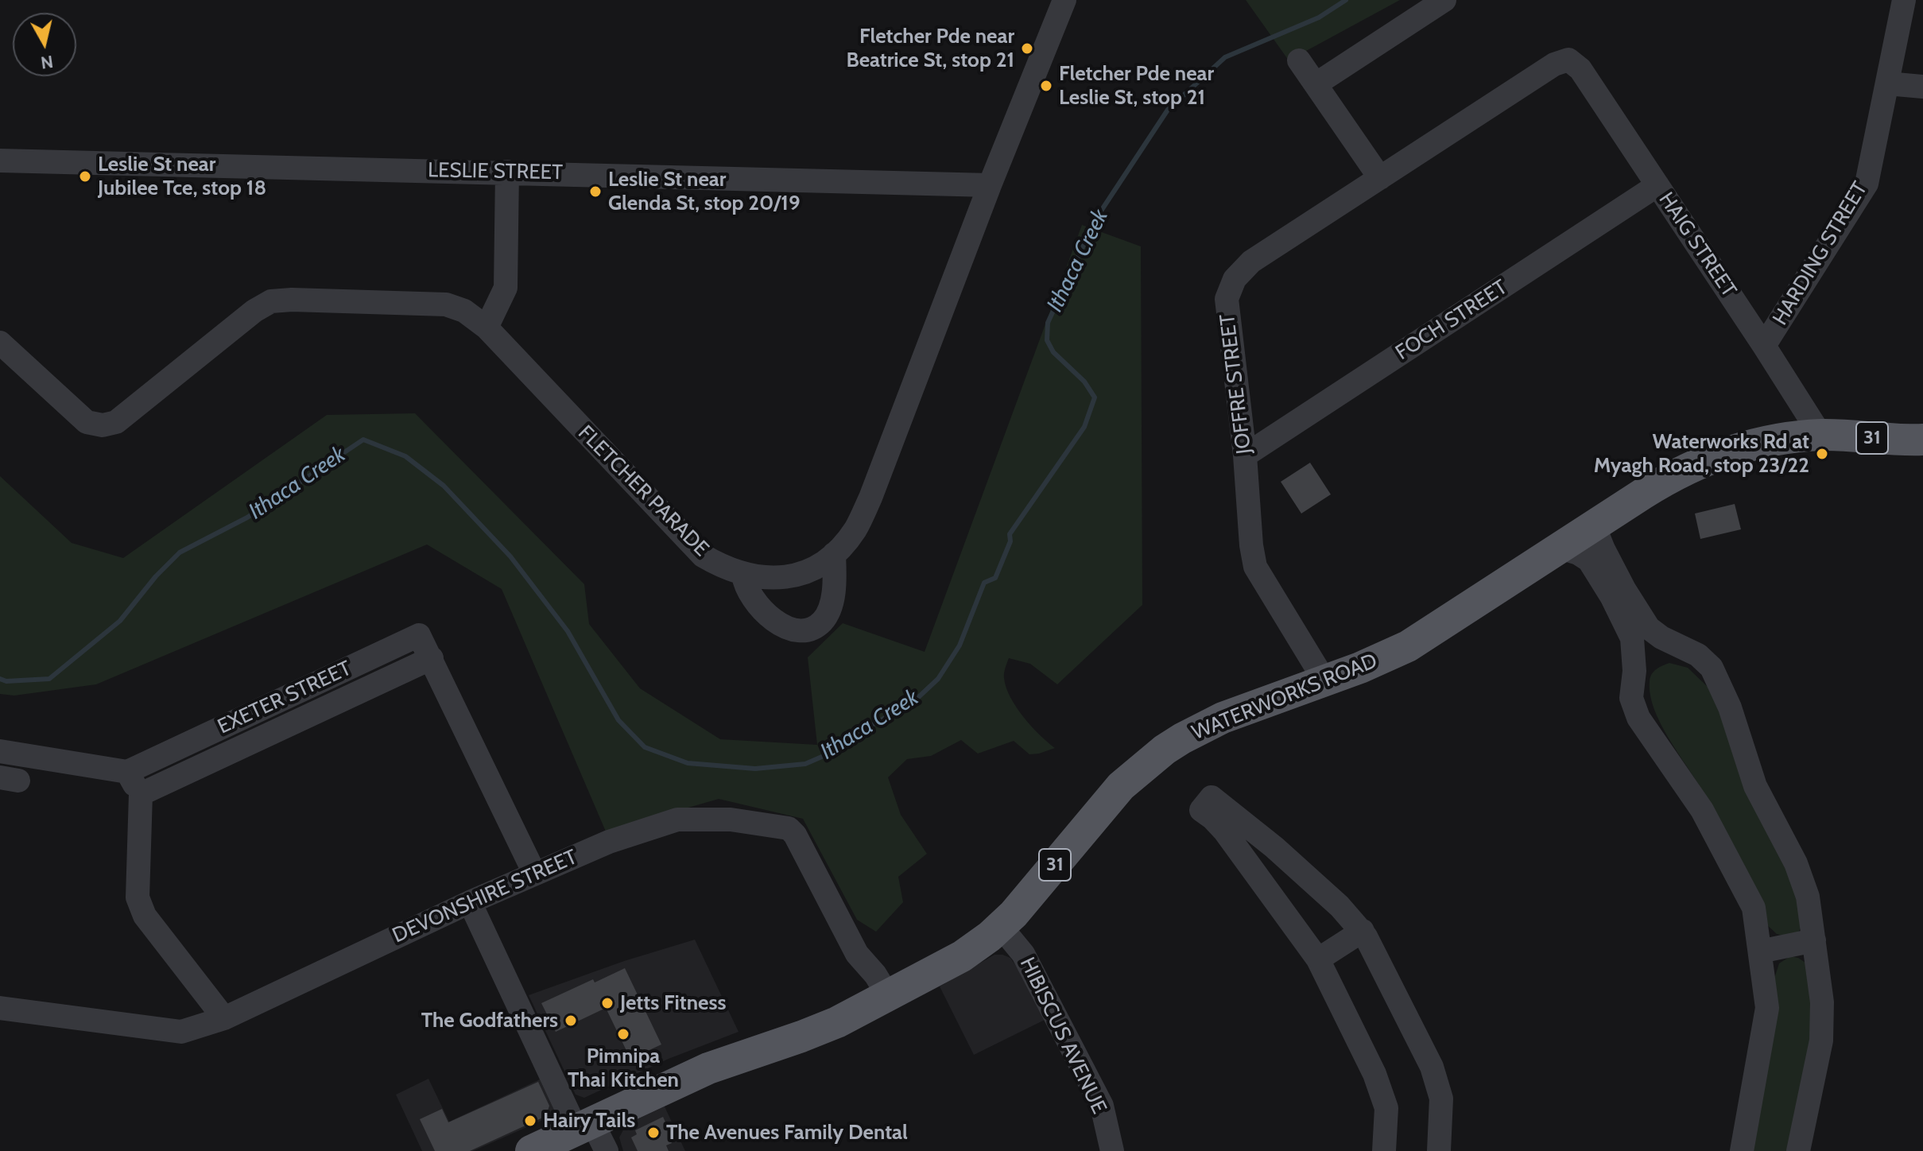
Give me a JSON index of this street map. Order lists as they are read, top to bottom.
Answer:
{
  "streets": {
    "main road": ["31", "WATERWORKS ROAD"],
    "street": [
      "LESLIE STREET",
      "HAIG STREET",
      "HARDING STREET",
      "FOCH STREET",
      "JOFFRE STREET",
      "FLETCHER PARADE",
      "EXETER STREET",
      "DEVONSHIRE STREET",
      "HIBISCUS AVENUE"
    ]
  },
  "crossings": [
    ["LESLIE STREET", "FLETCHER PARADE"],
    ["HAIG STREET", "HARDING STREET"],
    ["HAIG STREET", "FOCH STREET"],
    ["HAIG STREET", "JOFFRE STREET"],
    ["HAIG STREET", "WATERWORKS ROAD"],
    ["FOCH STREET", "JOFFRE STREET"],
    ["JOFFRE STREET", "WATERWORKS ROAD"],
    ["WATERWORKS ROAD", "DEVONSHIRE STREET"],
    ["WATERWORKS ROAD", "HIBISCUS AVENUE"],
    ["EXETER STREET", "DEVONSHIRE STREET"]
  ],
  "water": ["Ithaca Creek"],
  "places": [
    "Fletcher Pde near Beatrice St, stop 21",
    "Fletcher Pde near Leslie St, stop 21",
    "Leslie St near Jubilee Tce, stop 18",
    "Leslie St near Glenda St, stop 20/19",
    "Waterworks Rd at Myagh Road, stop 23/22",
    "Jetts Fitness",
    "The Godfathers",
    "Pimnipa Thai Kitchen",
    "Hairy Tails",
    "The Avenues Family Dental"
  ],
  "north": "bottom"
}
